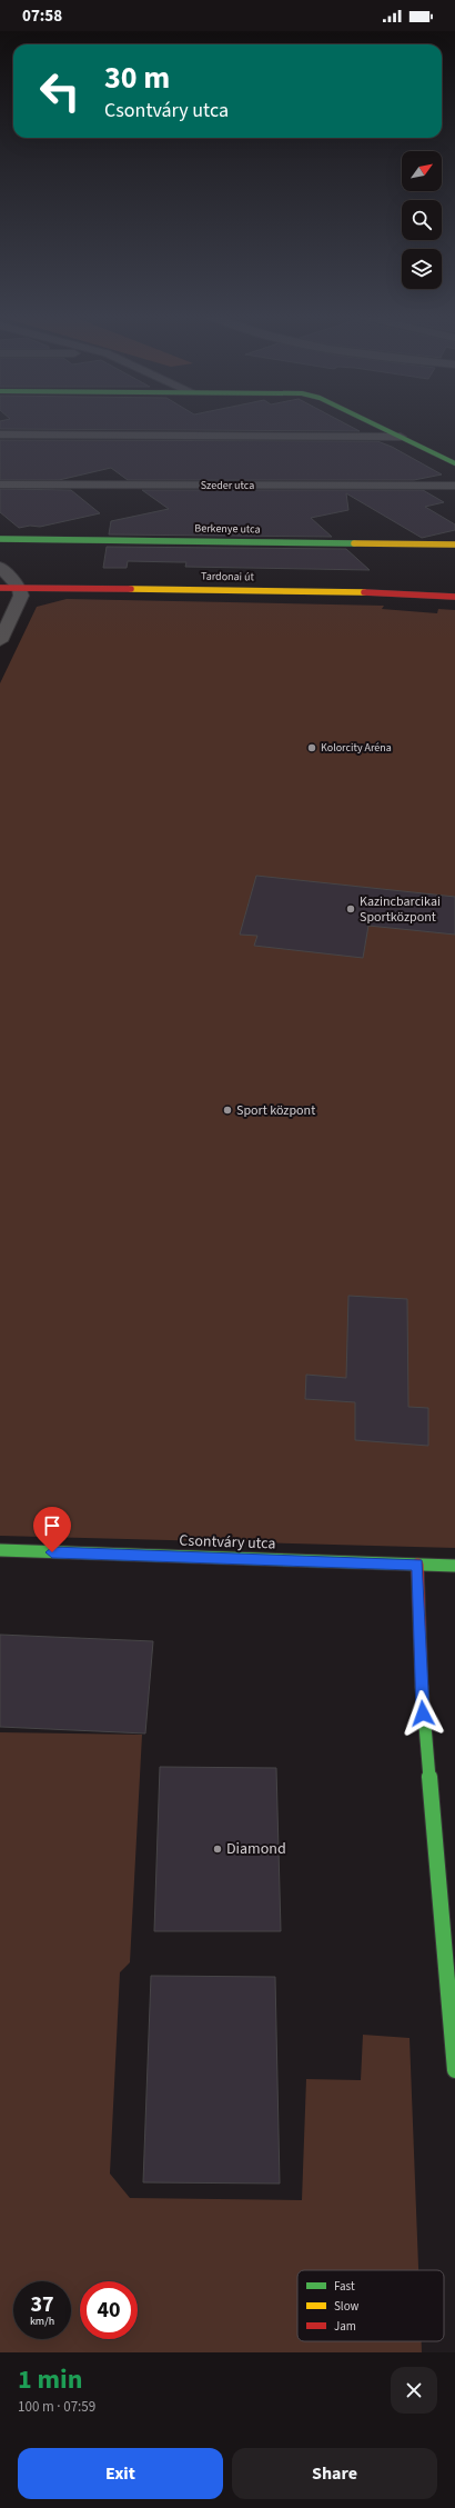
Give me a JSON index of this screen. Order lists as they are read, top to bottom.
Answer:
{
  "streets": {
    "street": [
      "Szeder utca",
      "Berkenye utca",
      "Tardonai út",
      "Csontváry utca"
    ]
  },
  "places": [
    "Kolorcity Aréna",
    "Kazincbarcikai Sportközpont",
    "Sport központ",
    "Diamond"
  ],
  "legend": ["Fast", "Slow", "Jam"],
  "north": "top right",
  "page": {
    "status": "07:58",
    "turn": ["30 m", "Csontváry utca"],
    "speed": "37 km/h",
    "limit": "40",
    "heading": ["1 min", "100 m · 07:59"],
    "buttons": ["Exit", "Share"]
  }
}
